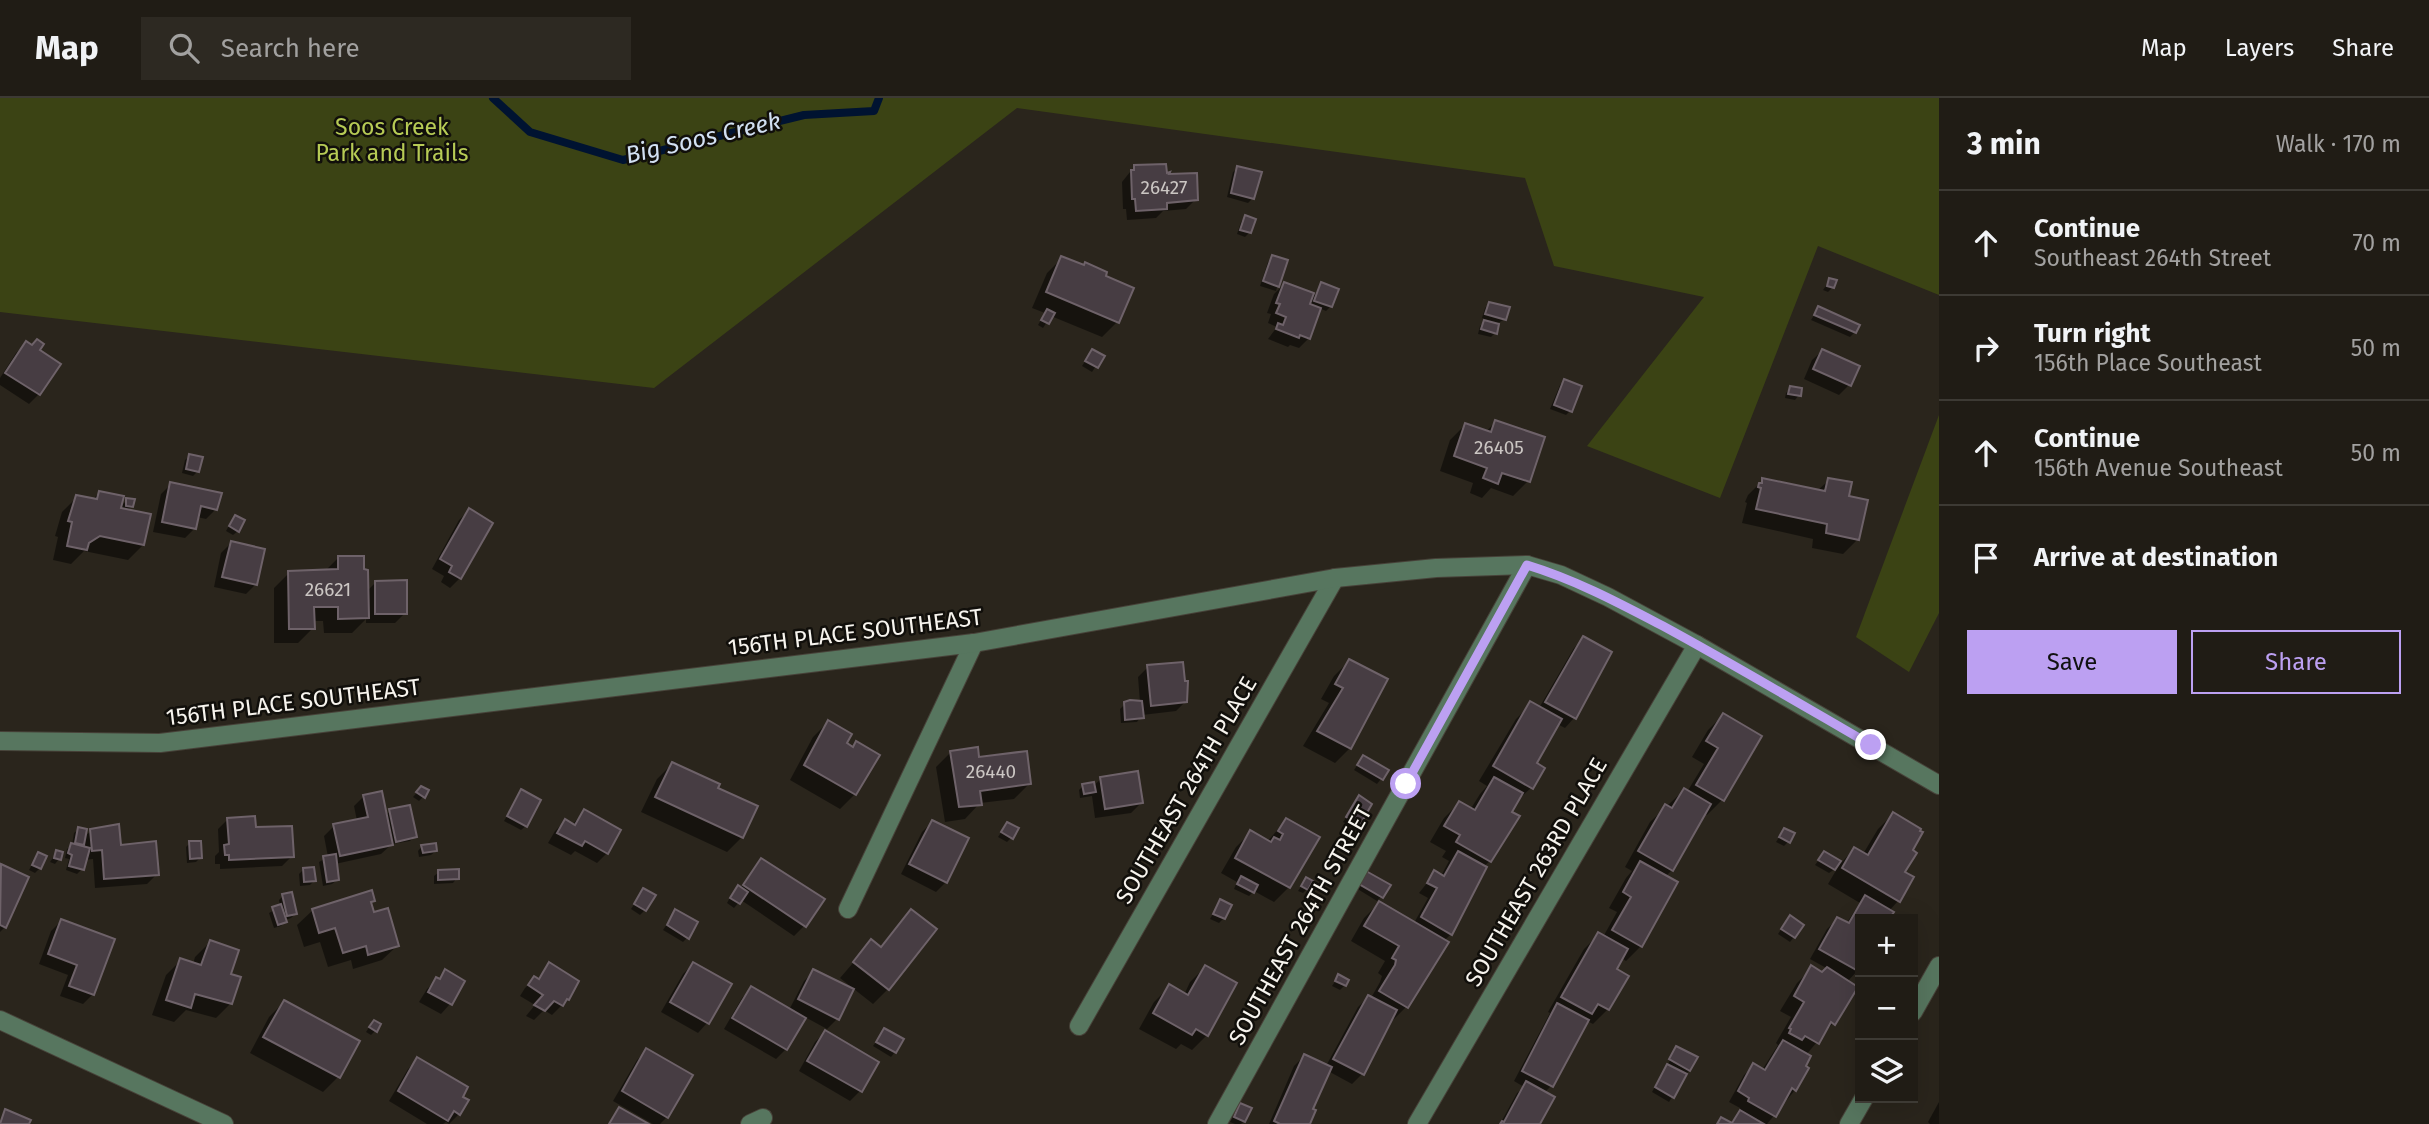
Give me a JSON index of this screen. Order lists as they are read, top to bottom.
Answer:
{
  "streets": {
    "street": [
      "156TH PLACE SOUTHEAST",
      "SOUTHEAST 264TH PLACE",
      "SOUTHEAST 263RD PLACE",
      "SOUTHEAST 264TH STREET"
    ]
  },
  "crossings": [
    ["156TH PLACE SOUTHEAST", "SOUTHEAST 264TH PLACE"],
    ["156TH PLACE SOUTHEAST", "SOUTHEAST 263RD PLACE"],
    ["156TH PLACE SOUTHEAST", "SOUTHEAST 264TH STREET"]
  ],
  "water": ["Big Soos Creek"],
  "parks": ["Soos Creek Park and Trails"],
  "house_numbers": [
    "26427",
    "26405",
    "26621",
    "26440"
  ],
  "page": {
    "header": "Map",
    "search": "Search here",
    "nav": ["Map", "Layers", "Share"],
    "heading": ["3 min", "Walk · 170 m"],
    "list": [
      ["Continue", "Southeast 264th Street", "70 m"],
      ["Turn right", "156th Place Southeast", "50 m"],
      ["Continue", "156th Avenue Southeast", "50 m"],
      "Arrive at destination"
    ],
    "buttons": ["Save", "Share"],
    "map_buttons": ["+", "−"]
  }
}
